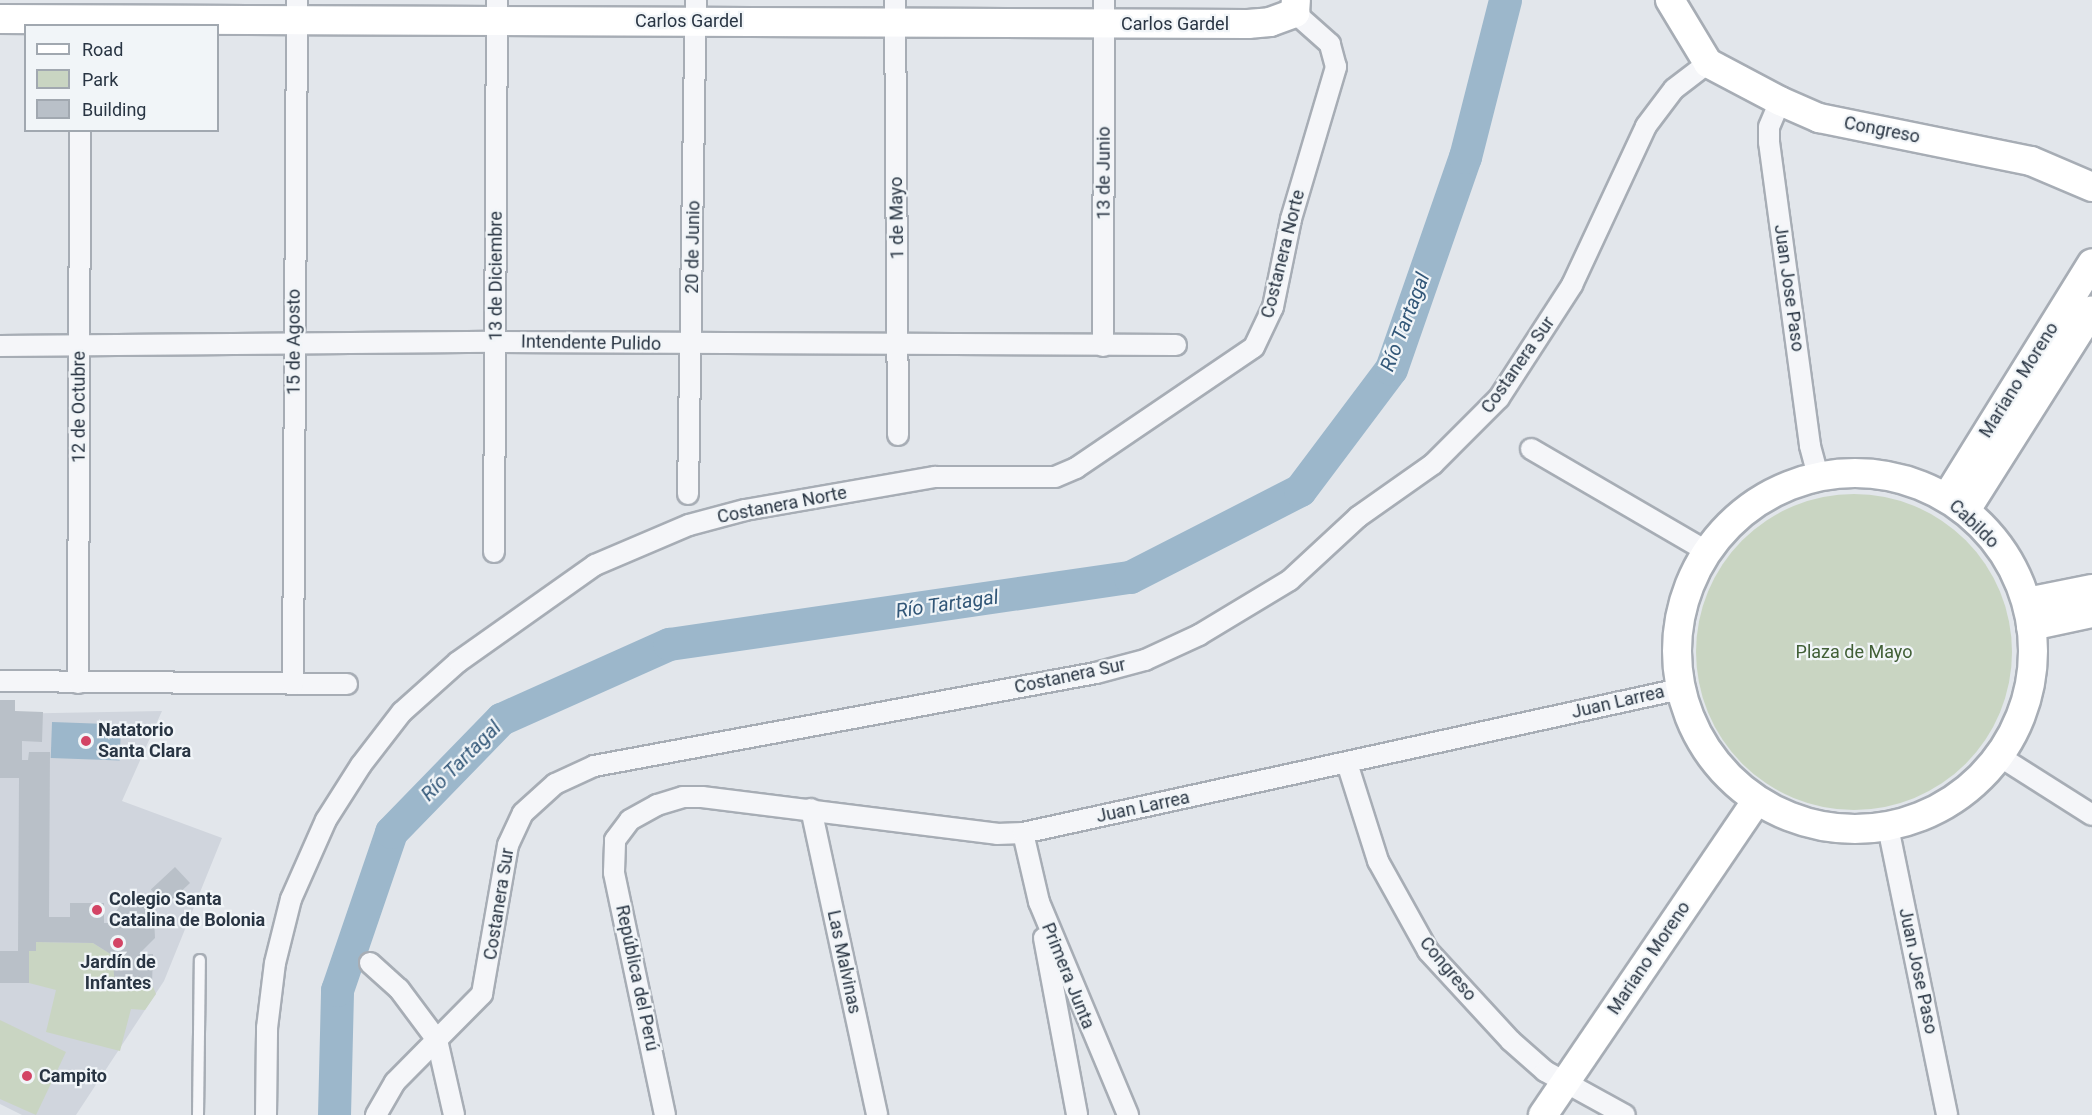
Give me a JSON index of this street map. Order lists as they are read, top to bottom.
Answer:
{
  "streets": {
    "main road": [
      "Carlos Gardel",
      "Congreso",
      "Mariano Moreno",
      "Cabildo"
    ],
    "street": [
      "13 de Junio",
      "1 de Mayo",
      "20 de Junio",
      "Costanera Norte",
      "13 de Diciembre",
      "Juan Jose Paso",
      "15 de Agosto",
      "Intendente Pulido",
      "Costanera Sur",
      "12 de Octubre",
      "Juan Larrea",
      "Las Malvinas",
      "Primera Junta",
      "República del Perú"
    ]
  },
  "crossings": [
    ["Carlos Gardel", "13 de Junio"],
    ["Carlos Gardel", "1 de Mayo"],
    ["Carlos Gardel", "20 de Junio"],
    ["Carlos Gardel", "Costanera Norte"],
    ["Carlos Gardel", "13 de Diciembre"],
    ["Carlos Gardel", "15 de Agosto"],
    ["Congreso", "Juan Jose Paso"],
    ["Congreso", "Costanera Sur"],
    ["Congreso", "Mariano Moreno"],
    ["Congreso", "Juan Larrea"],
    ["13 de Junio", "Intendente Pulido"],
    ["1 de Mayo", "Intendente Pulido"],
    ["20 de Junio", "Intendente Pulido"],
    ["13 de Diciembre", "Intendente Pulido"],
    ["Juan Jose Paso", "Cabildo"],
    ["15 de Agosto", "Intendente Pulido"],
    ["Intendente Pulido", "12 de Octubre"],
    ["Mariano Moreno", "Cabildo"],
    ["Cabildo", "Juan Larrea"],
    ["Juan Larrea", "Las Malvinas"],
    ["Juan Larrea", "Primera Junta"],
    ["Juan Larrea", "República del Perú"]
  ],
  "water": ["Río Tartagal"],
  "parks": ["Plaza de Mayo"],
  "places": [
    "Natatorio Santa Clara",
    "Colegio Santa Catalina de Bolonia",
    "Jardín de Infantes",
    "Campito"
  ],
  "legend": ["Road", "Park", "Building"]
}
